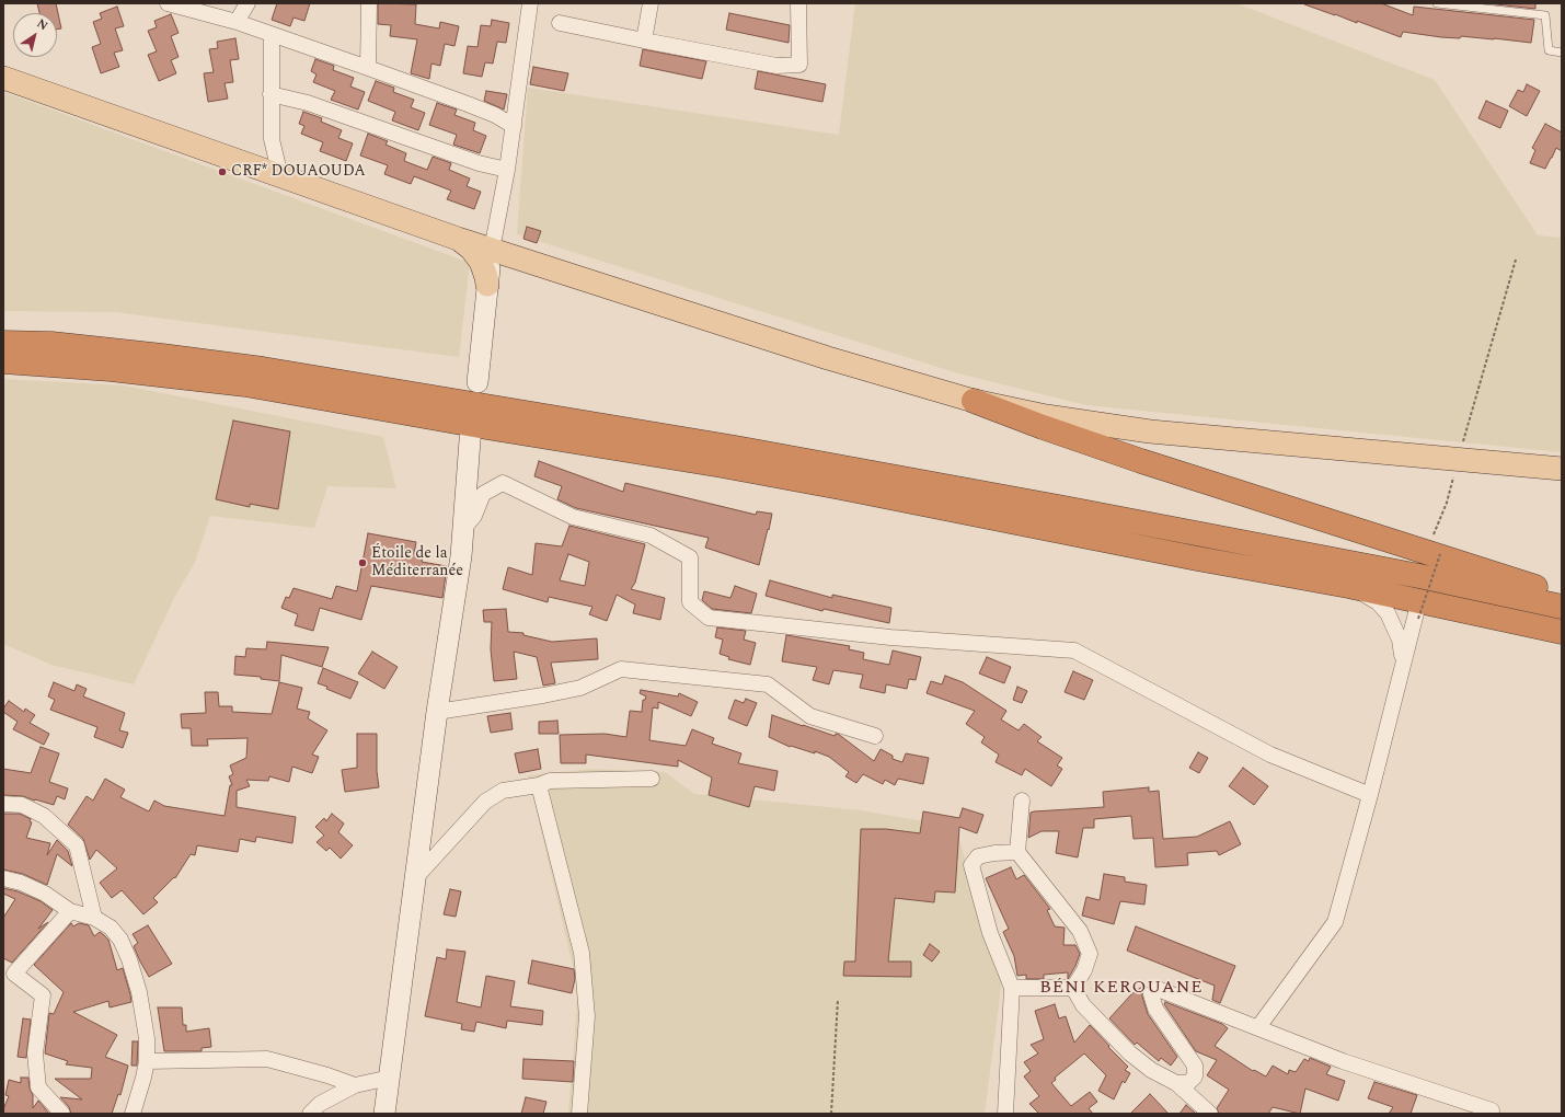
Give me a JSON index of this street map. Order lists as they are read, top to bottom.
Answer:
{
  "districts": ["BÉNI KEROUANE"],
  "places": ["CRF* DOUAOUDA", "Étoile de la Méditerranée"],
  "north": "top right"
}
